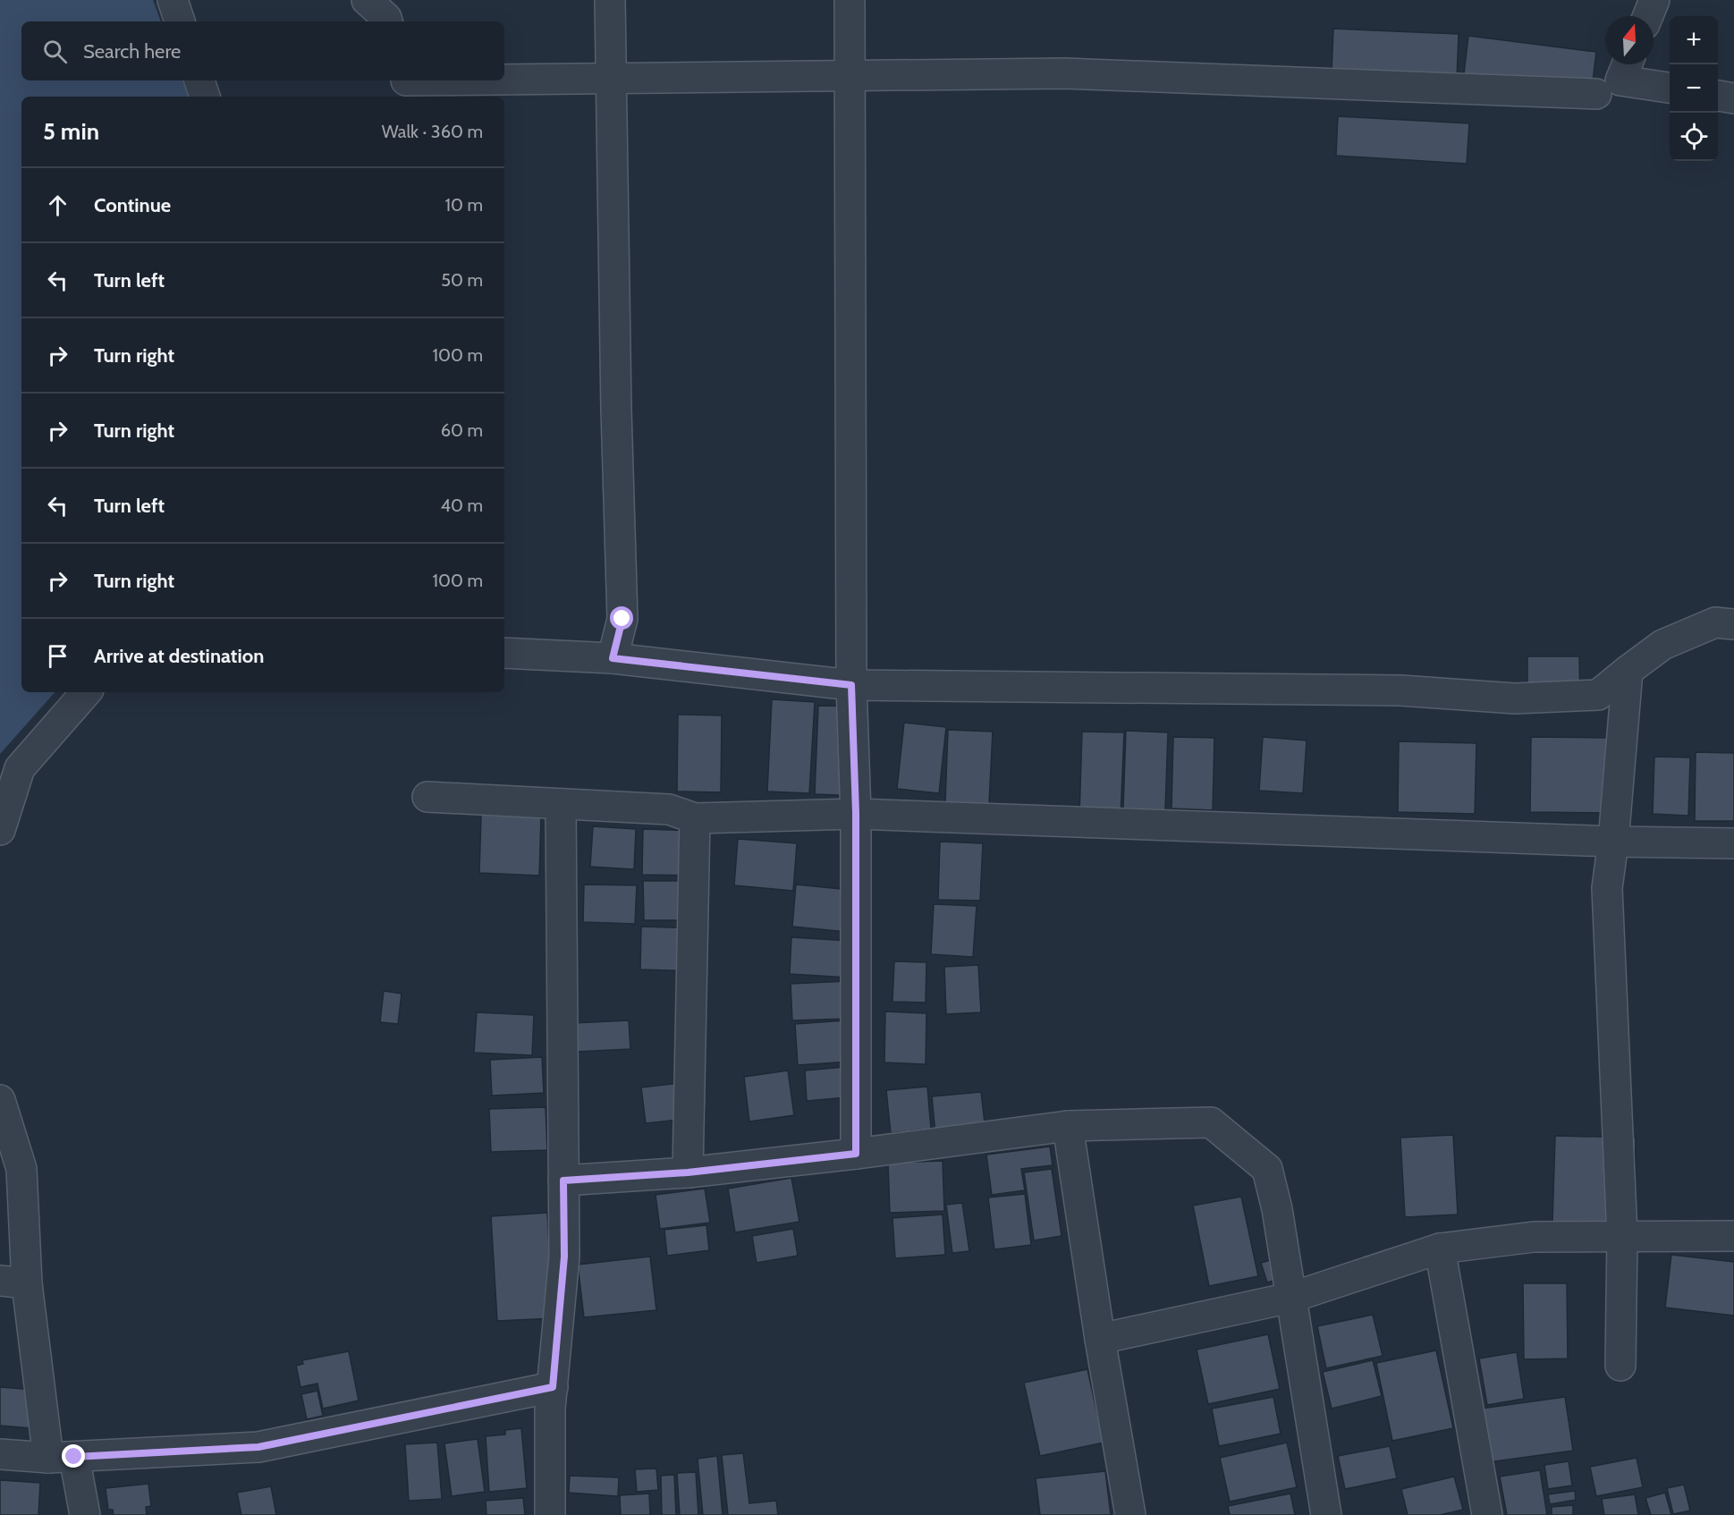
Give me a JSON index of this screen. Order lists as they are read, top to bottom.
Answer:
{
  "north": "top",
  "page": {
    "map_buttons": ["+", "−"],
    "search": "Search here",
    "heading": ["5 min", "Walk · 360 m"],
    "list": [
      ["Continue", "10 m"],
      ["Turn left", "50 m"],
      ["Turn right", "100 m"],
      ["Turn right", "60 m"],
      ["Turn left", "40 m"],
      ["Turn right", "100 m"],
      "Arrive at destination"
    ]
  }
}
